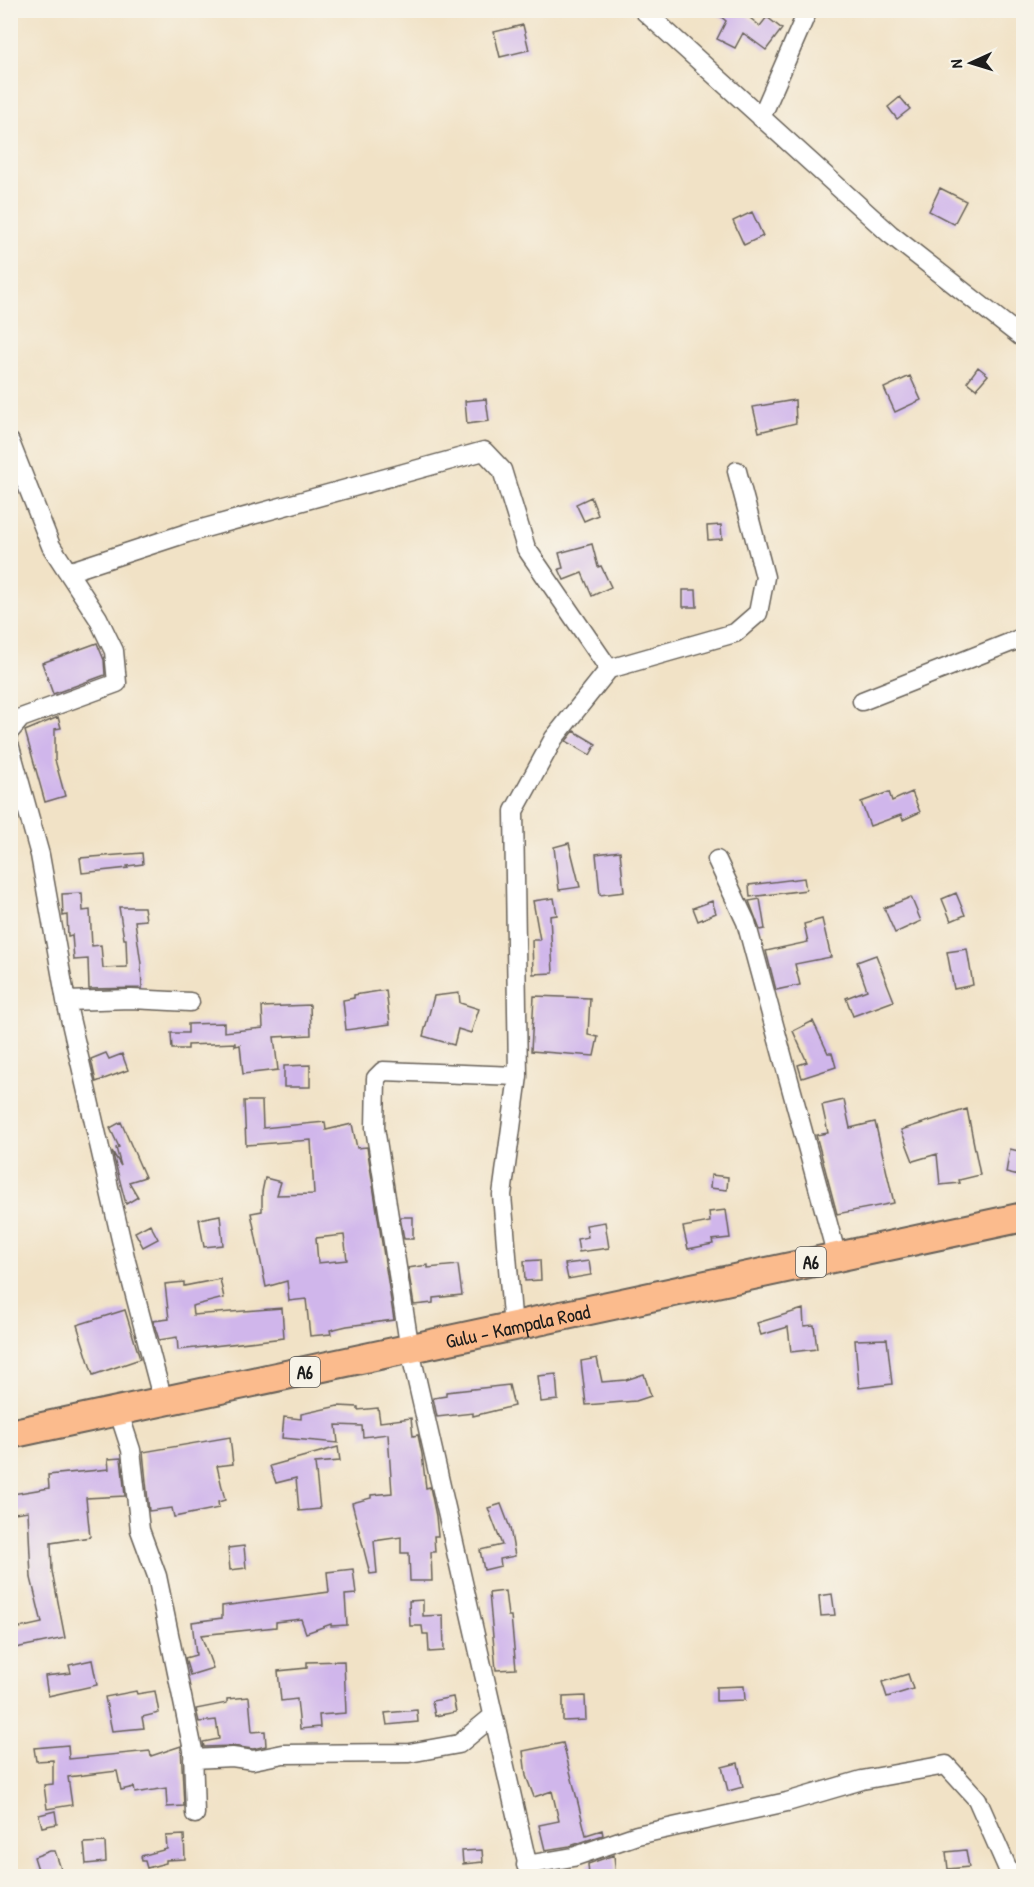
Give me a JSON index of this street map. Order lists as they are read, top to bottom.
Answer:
{
  "streets": {
    "main road": ["A6", "Gulu - Kampala Road"]
  },
  "north": "left"
}
